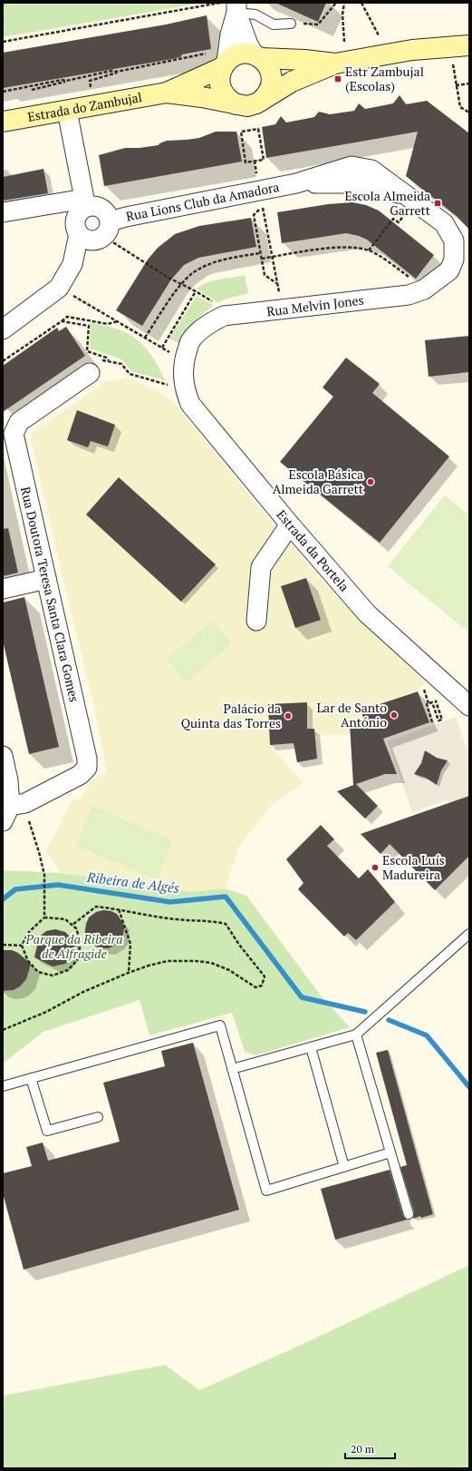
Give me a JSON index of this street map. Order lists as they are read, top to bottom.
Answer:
{
  "streets": {
    "street": [
      "Estrada do Zambujal",
      "Rua Lions Club da Amadora",
      "Rua Melvin Jones",
      "Estrada da Portela",
      "Rua Doutora Teresa Santa Clara Gomes"
    ]
  },
  "crossings": [
    ["Rua Lions Club da Amadora", "Rua Melvin Jones"],
    ["Rua Melvin Jones", "Estrada da Portela"]
  ],
  "water": ["Ribeira de Algés"],
  "parks": ["Parque da Ribeira de Alfragide"],
  "places": {
    "transit": ["Estr Zambujal (Escolas)", "Escola Almeida Garrett"],
    "other": [
      "Escola Básica Almeida Garrett",
      "Lar de Santo António",
      "Palácio da Quinta das Torres",
      "Escola Luís Madureira"
    ]
  },
  "scale_bar": "20 m"
}
